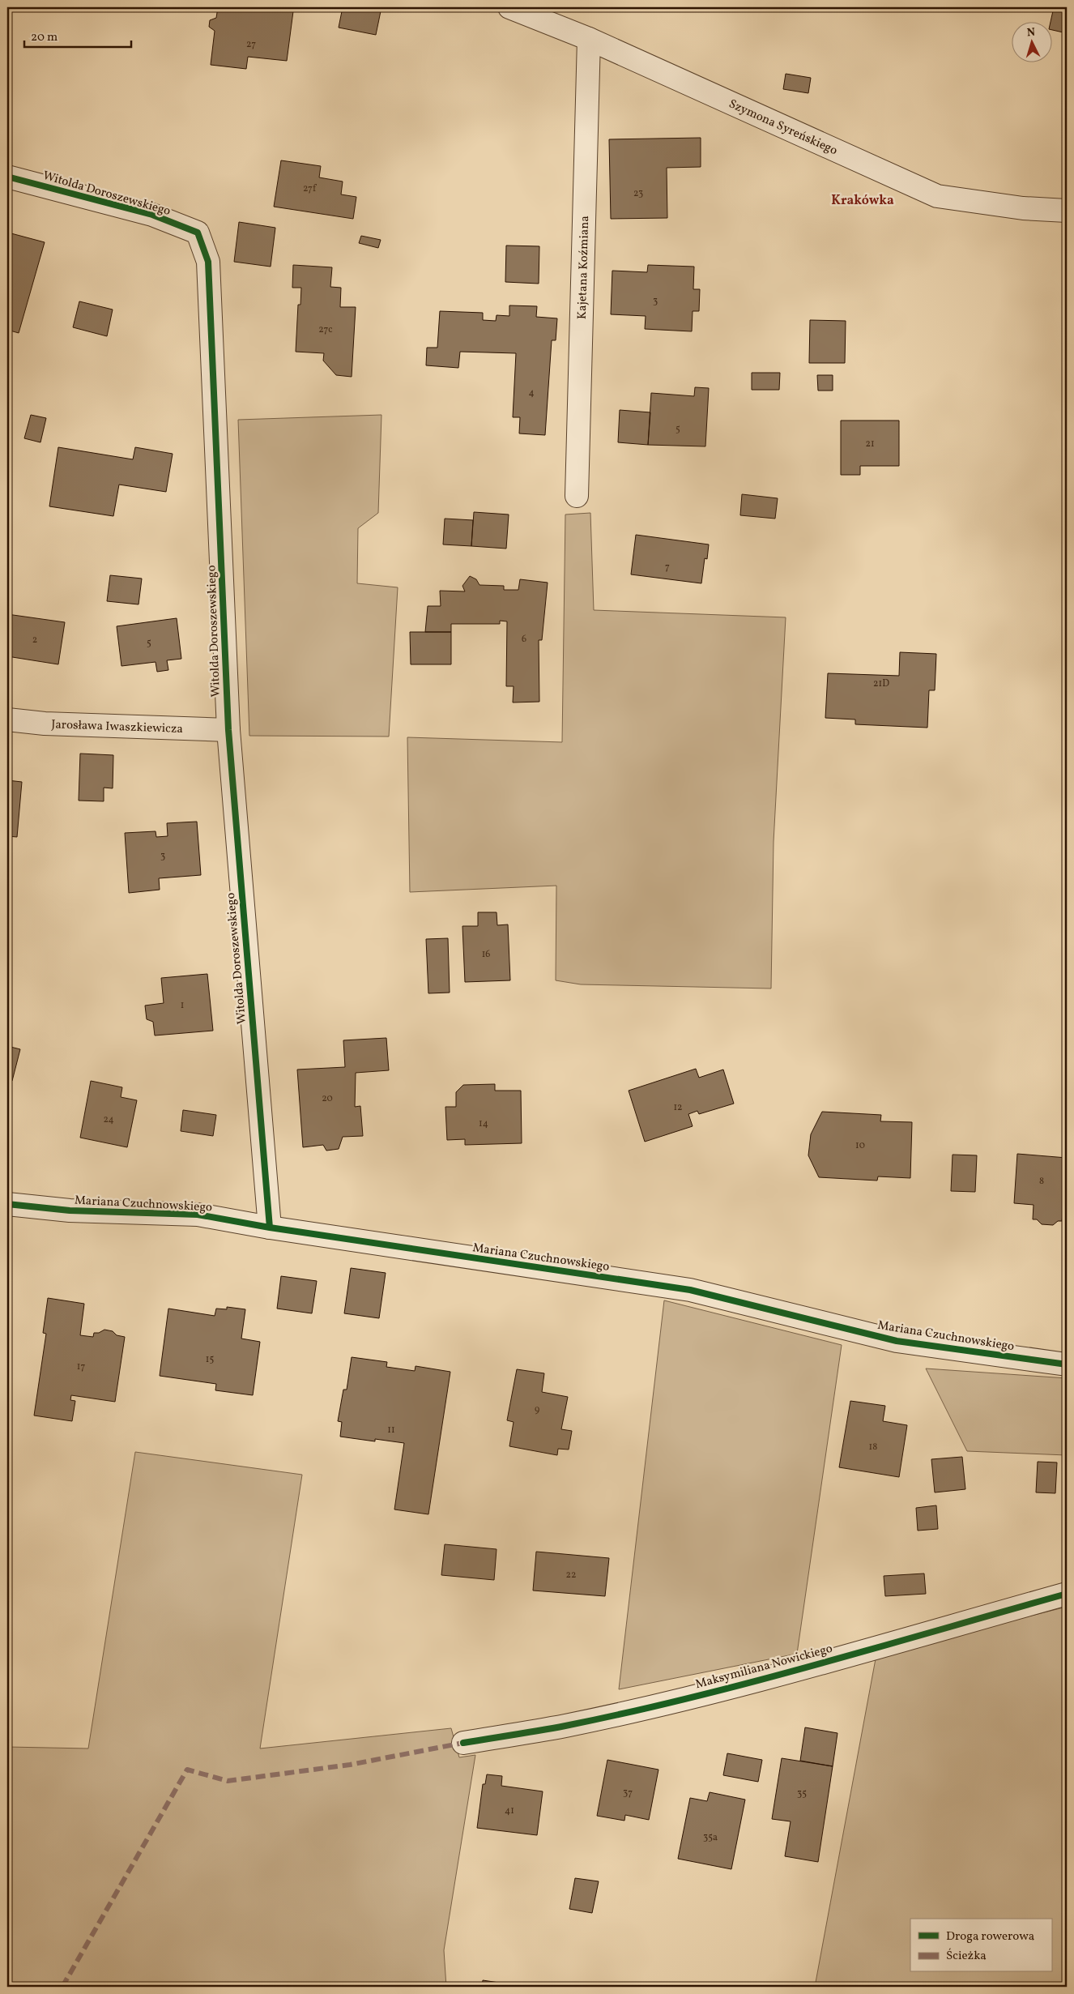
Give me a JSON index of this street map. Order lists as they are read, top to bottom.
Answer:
{
  "streets": {
    "street": [
      "Szymona Syreńskiego",
      "Witolda Doroszewskiego",
      "Kajetana Koźmiana",
      "Jarosława Iwaszkiewicza",
      "Mariana Czuchnowskiego",
      "Maksymiliana Nowickiego"
    ]
  },
  "crossings": [
    ["Szymona Syreńskiego", "Kajetana Koźmiana"],
    ["Witolda Doroszewskiego", "Jarosława Iwaszkiewicza"],
    ["Witolda Doroszewskiego", "Mariana Czuchnowskiego"]
  ],
  "districts": ["Krakówka"],
  "house_numbers": [
    "27",
    "27f",
    "23",
    "3",
    "27c",
    "4",
    "5",
    "21",
    "7",
    "6",
    "2",
    "5",
    "21D",
    "3",
    "16",
    "1",
    "20",
    "12",
    "24",
    "14",
    "10",
    "8",
    "15",
    "17",
    "9",
    "11",
    "18",
    "22",
    "37",
    "35",
    "41",
    "35a"
  ],
  "legend": ["Droga rowerowa", "Ścieżka"],
  "scale_bar": "20 m",
  "north": "top"
}
